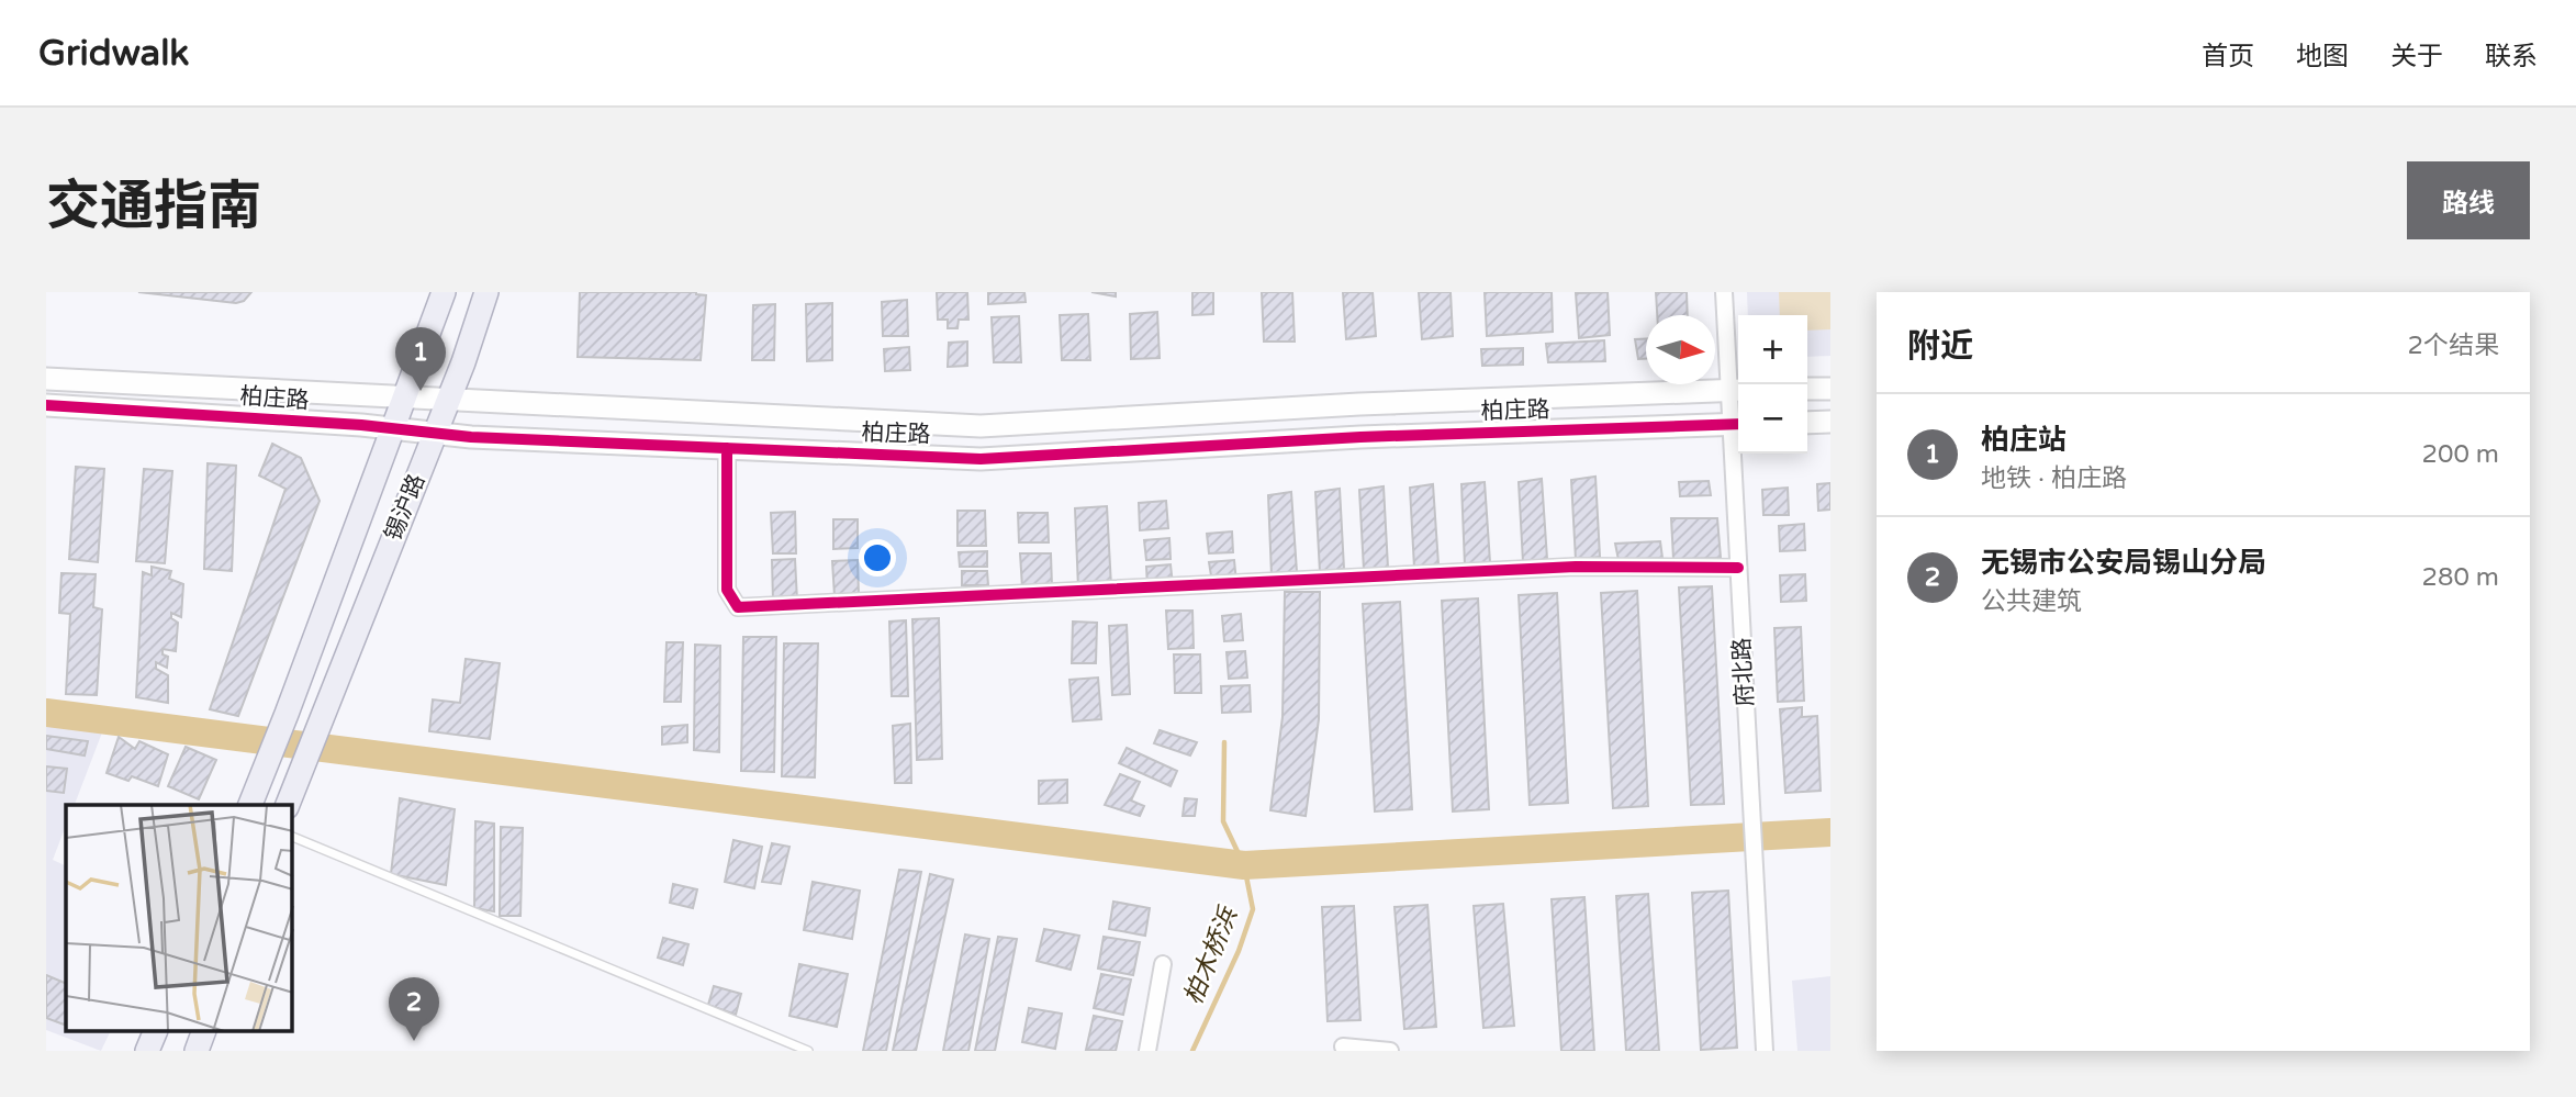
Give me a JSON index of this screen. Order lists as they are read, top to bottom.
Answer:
{
  "streets": {
    "main road": ["锡沪路"],
    "street": ["柏庄路", "府北路"]
  },
  "crossings": [
    ["柏庄路", "锡沪路"],
    ["柏庄路", "府北路"]
  ],
  "water": ["柏木桥浜"],
  "north": "right",
  "page": {
    "header": "Gridwalk",
    "nav": [
      "首页",
      "地图",
      "关于",
      "联系"
    ],
    "title": "交通指南",
    "buttons": "路线",
    "heading": ["附近", "2个结果"],
    "map_buttons": ["+", "−"],
    "pins": ["1", "2"],
    "list": [
      {
        "mark": "1",
        "name": "柏庄站",
        "note": "地铁 · 柏庄路",
        "value": "200 m"
      },
      {
        "mark": "2",
        "name": "无锡市公安局锡山分局",
        "note": "公共建筑",
        "value": "280 m"
      }
    ]
  }
}
